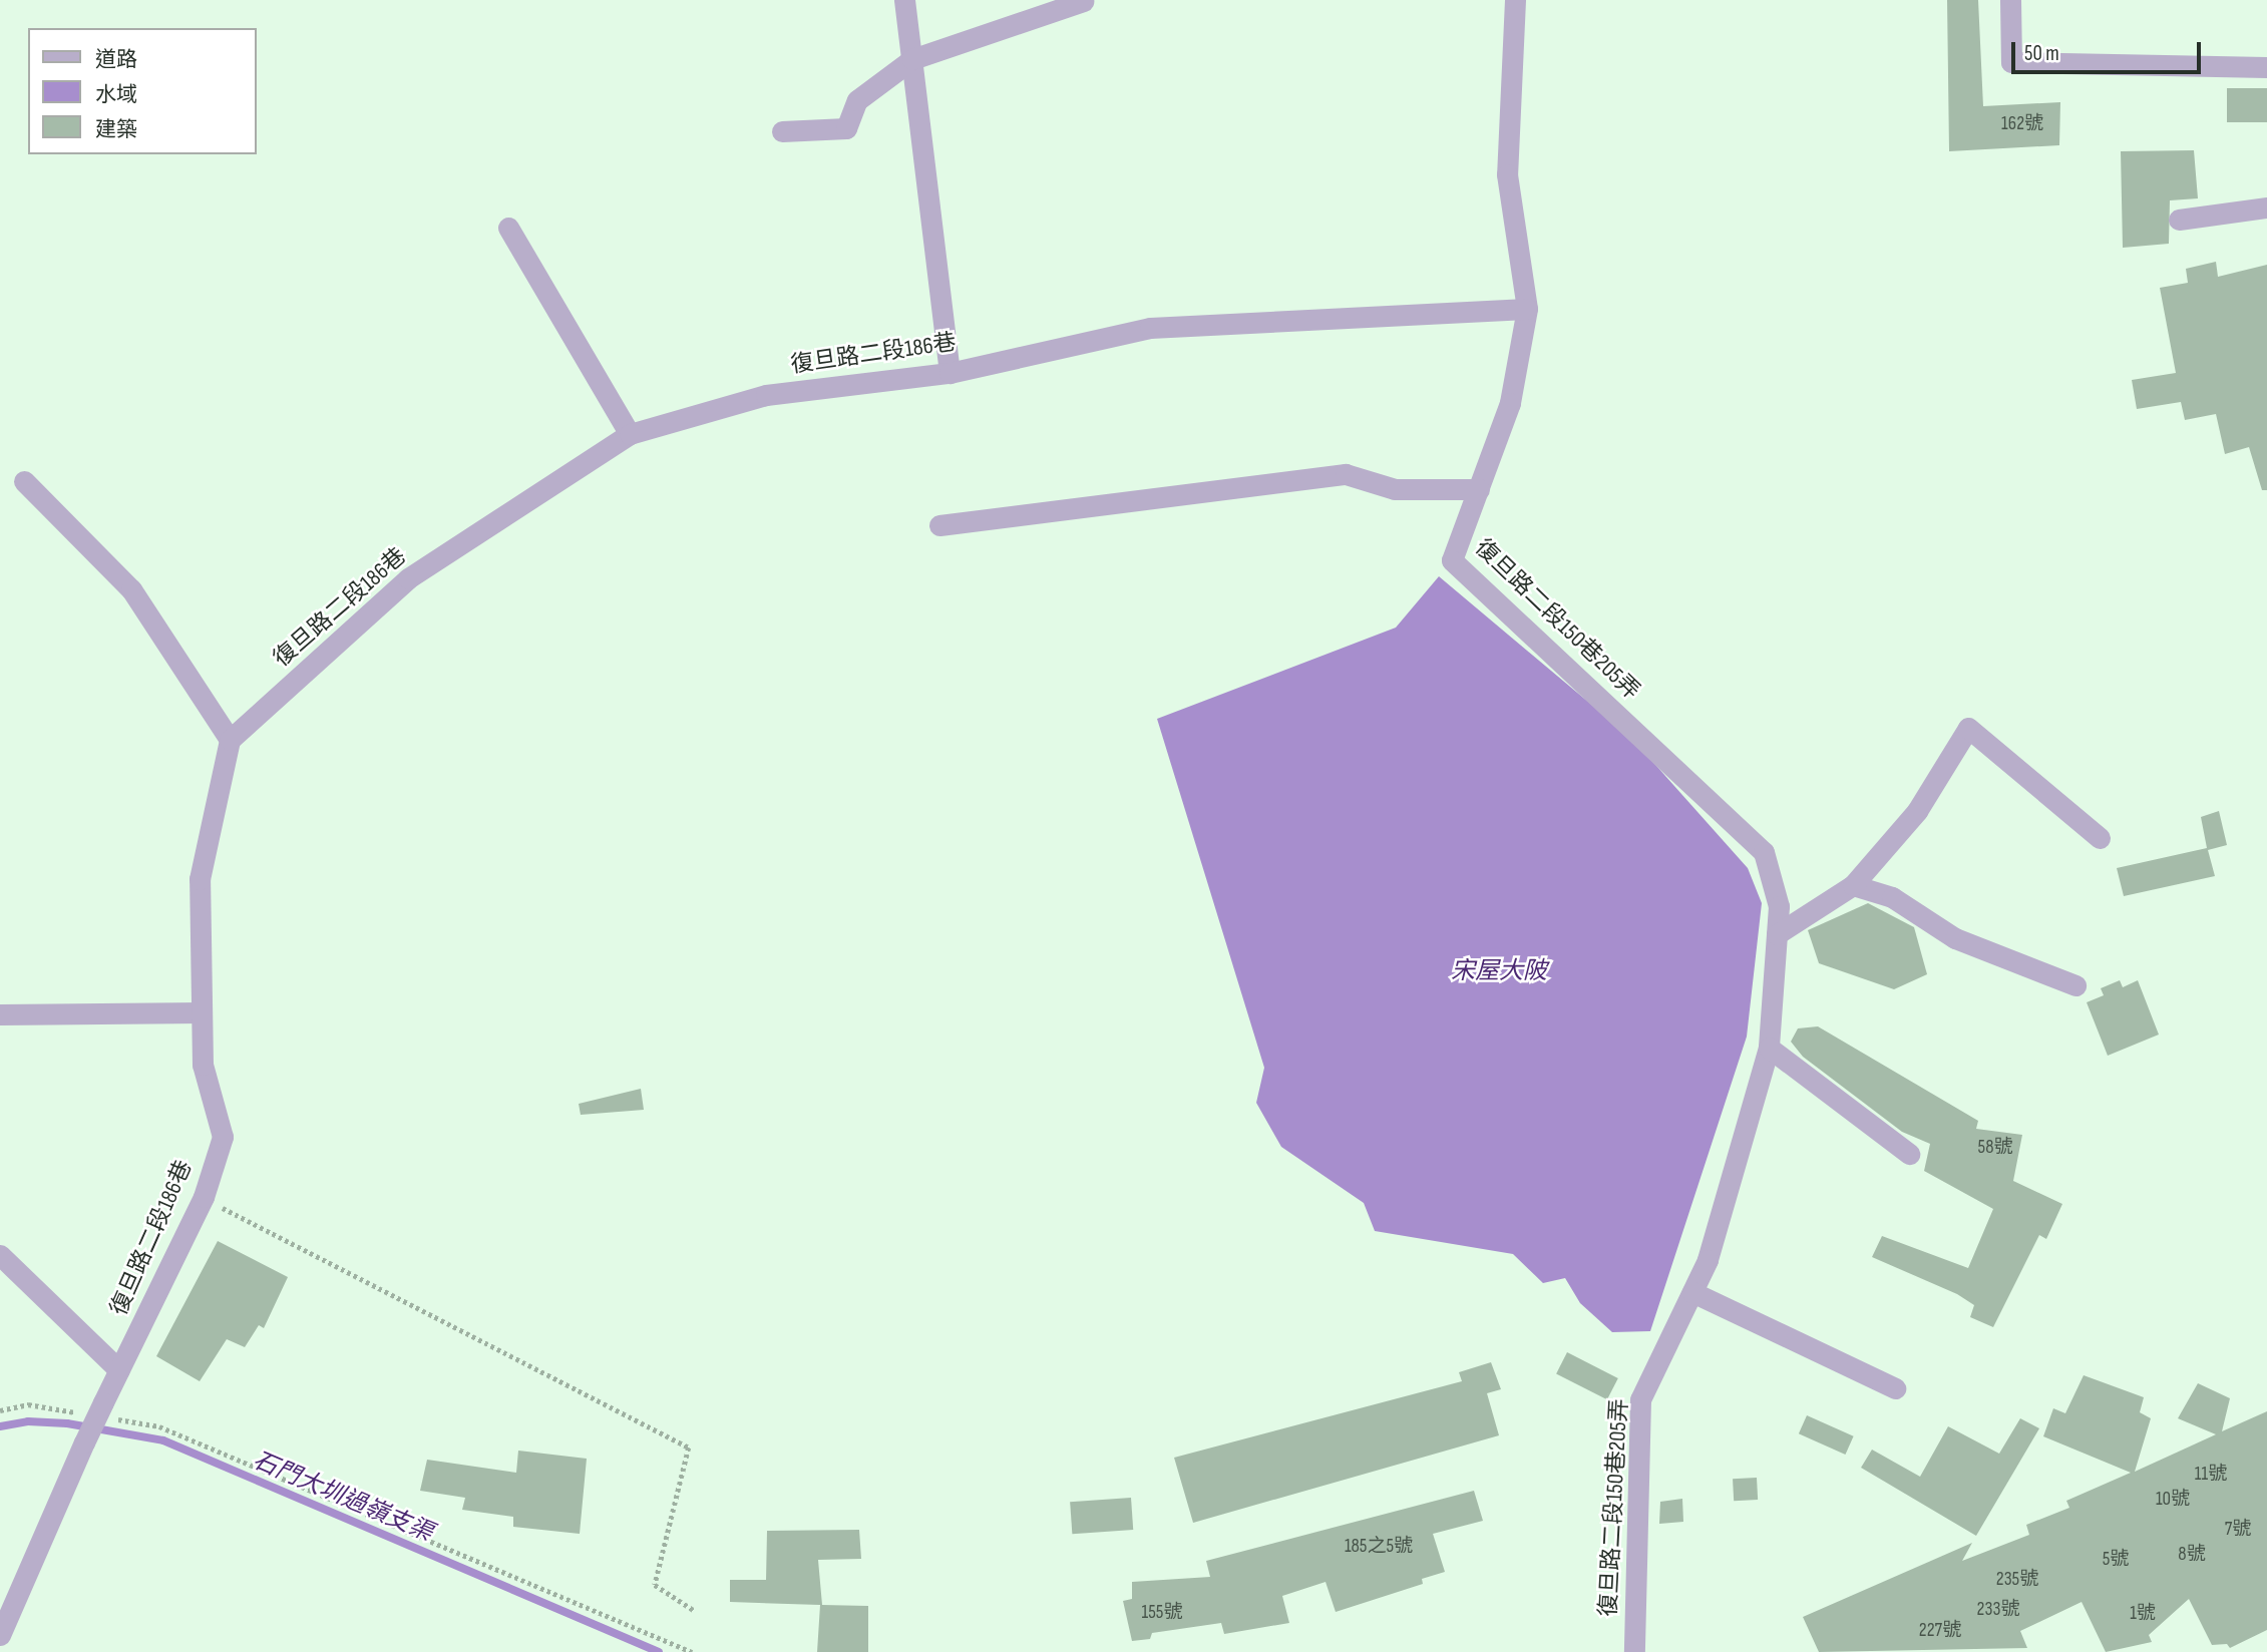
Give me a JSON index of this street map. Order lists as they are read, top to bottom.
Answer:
{
  "streets": {
    "lane": ["復旦路二段186巷", "復旦路二段150巷205弄"]
  },
  "crossings": [
    ["復旦路二段186巷", "復旦路二段150巷205弄"]
  ],
  "water": ["宋屋大陂", "石門大圳過嶺支渠"],
  "house_numbers": [
    "162號",
    "58號",
    "11號",
    "10號",
    "7號",
    "185之5號",
    "8號",
    "5號",
    "235號",
    "233號",
    "155號",
    "1號",
    "227號"
  ],
  "legend": ["道路", "水域", "建築"],
  "scale_bar": "50 m"
}
